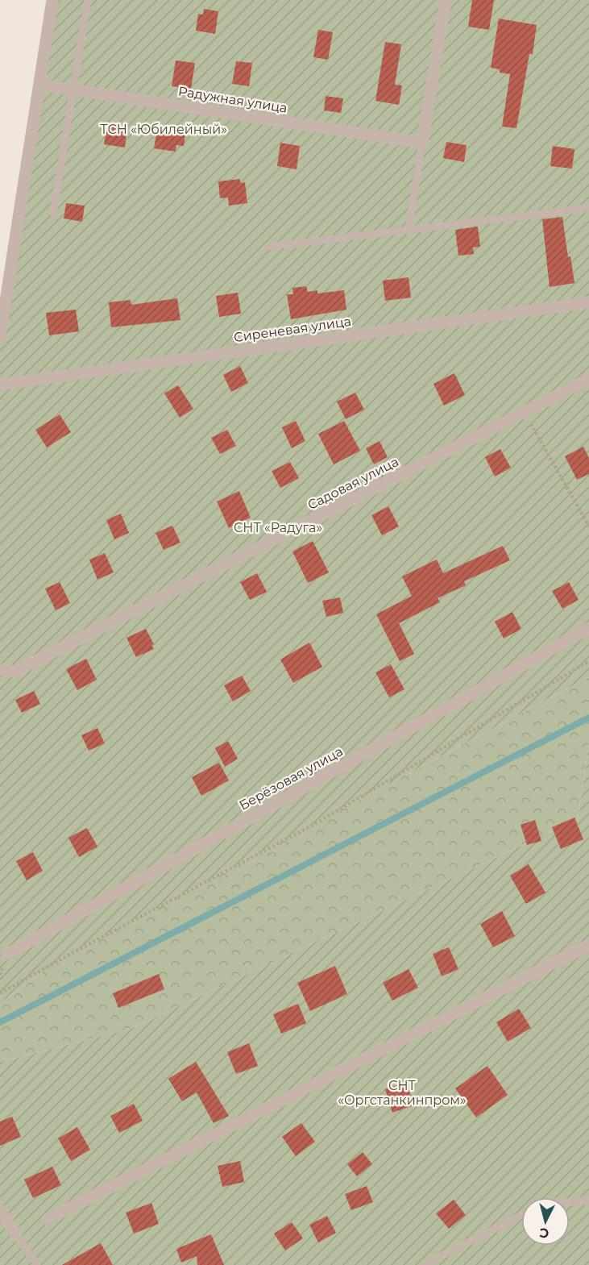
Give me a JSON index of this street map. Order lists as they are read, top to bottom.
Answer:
{
  "streets": {
    "street": [
      "Радужная улица",
      "Сиреневая улица",
      "Садовая улица",
      "Берёзовая улица"
    ]
  },
  "parks": ["ТСН «Юбилейный»", "СНТ «Радуга»", "СНТ «Оргстанкинпром»"],
  "north": "bottom"
}
